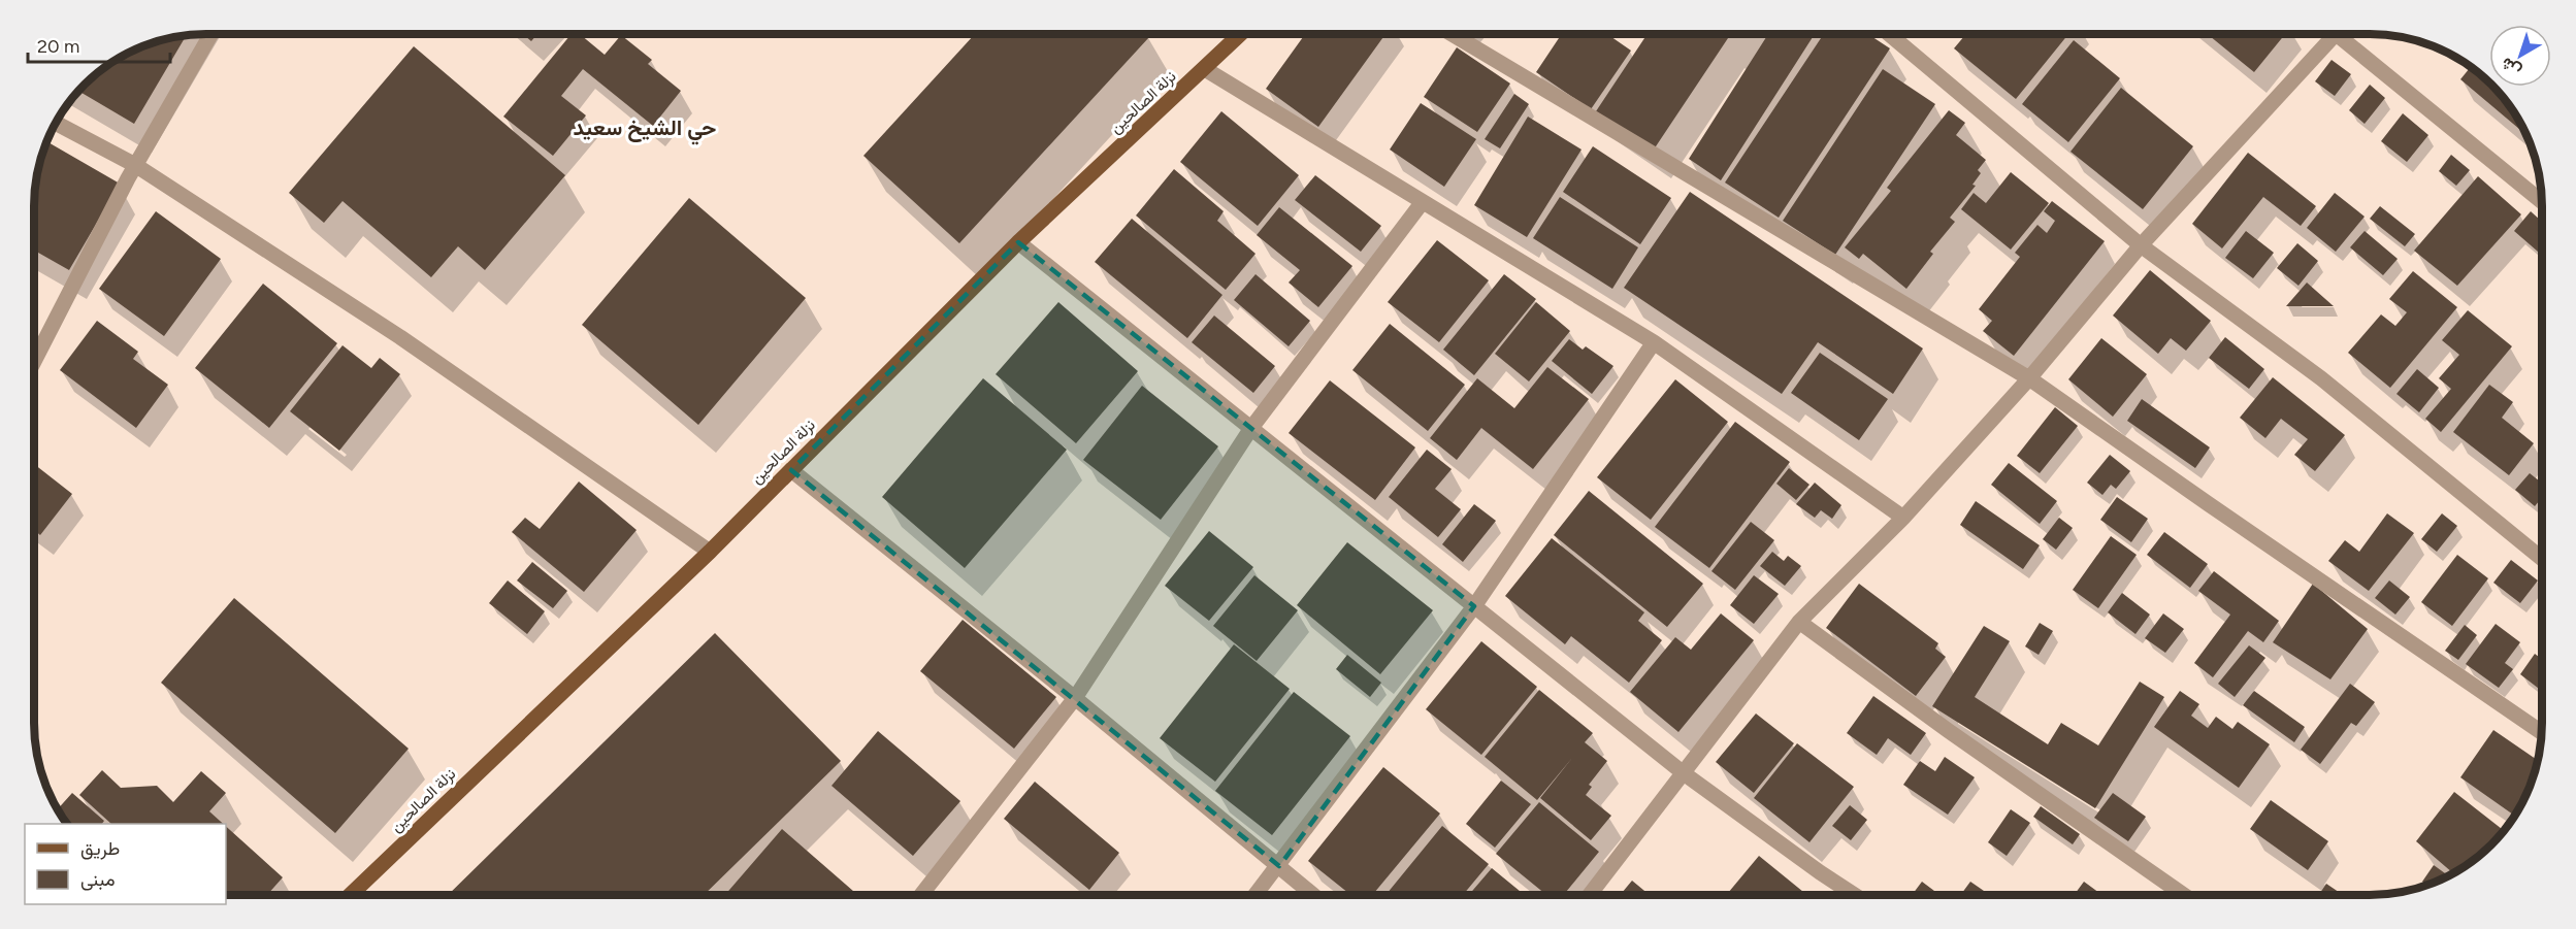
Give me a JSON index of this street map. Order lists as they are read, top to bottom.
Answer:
{
  "streets": {
    "main road": ["نزلة الصالحين"]
  },
  "districts": ["حي الشيخ سعيد"],
  "legend": ["طريق", "مبنى"],
  "scale_bar": "20 m",
  "north": "bottom left"
}
